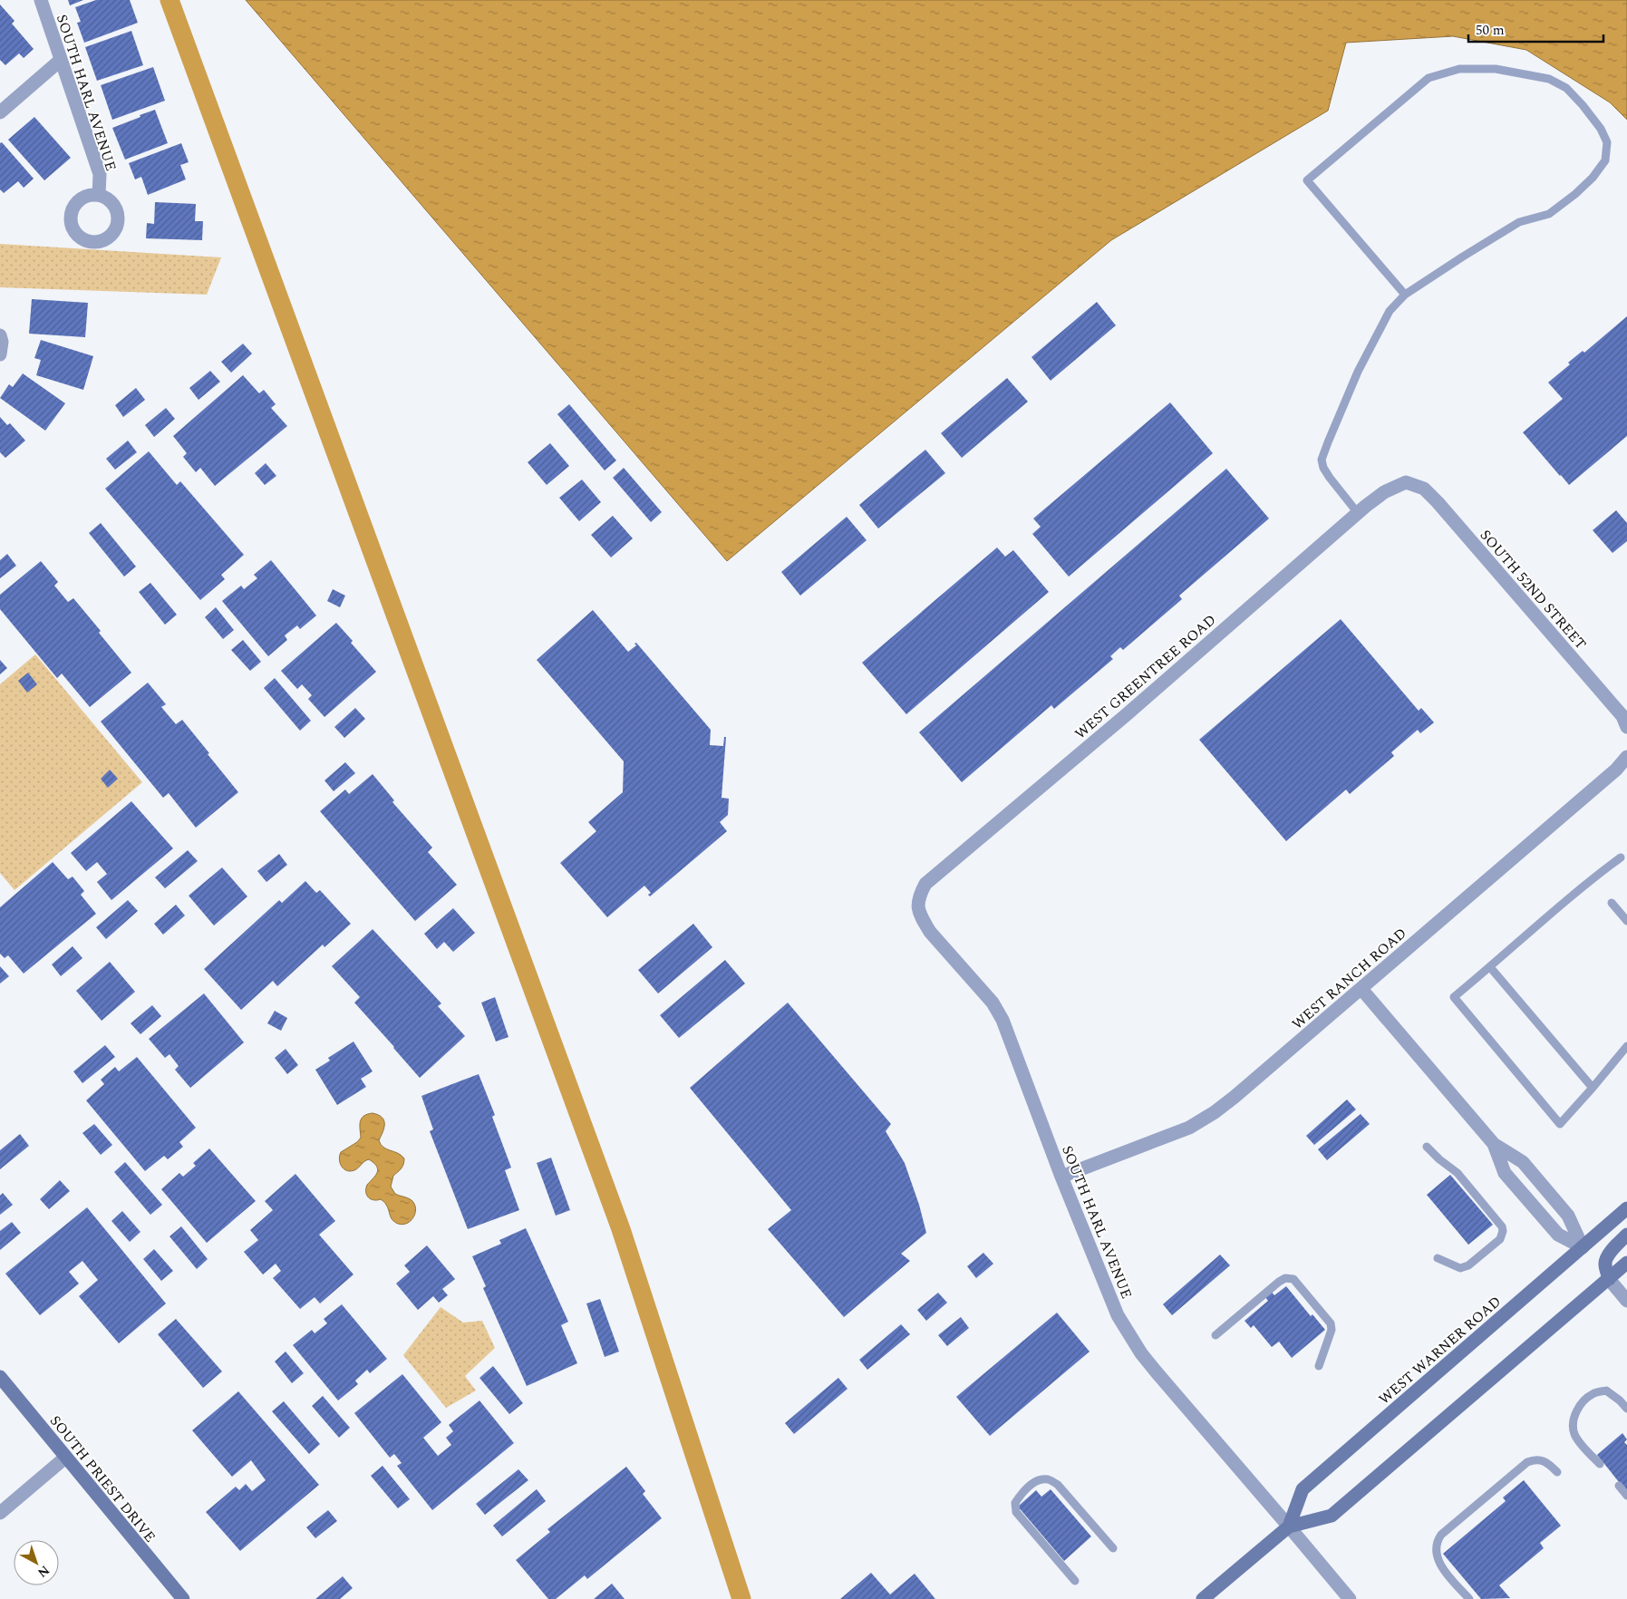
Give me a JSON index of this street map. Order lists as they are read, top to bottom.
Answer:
{
  "streets": {
    "main road": ["WEST WARNER ROAD", "SOUTH PRIEST DRIVE"],
    "street": [
      "SOUTH HARL AVENUE",
      "SOUTH 52ND STREET",
      "WEST GREENTREE ROAD",
      "WEST RANCH ROAD"
    ]
  },
  "crossings": [
    ["SOUTH HARL AVENUE", "WEST GREENTREE ROAD"],
    ["SOUTH HARL AVENUE", "WEST RANCH ROAD"],
    ["SOUTH HARL AVENUE", "WEST WARNER ROAD"],
    ["SOUTH 52ND STREET", "WEST GREENTREE ROAD"]
  ],
  "scale_bar": "50 m",
  "north": "bottom right"
}
